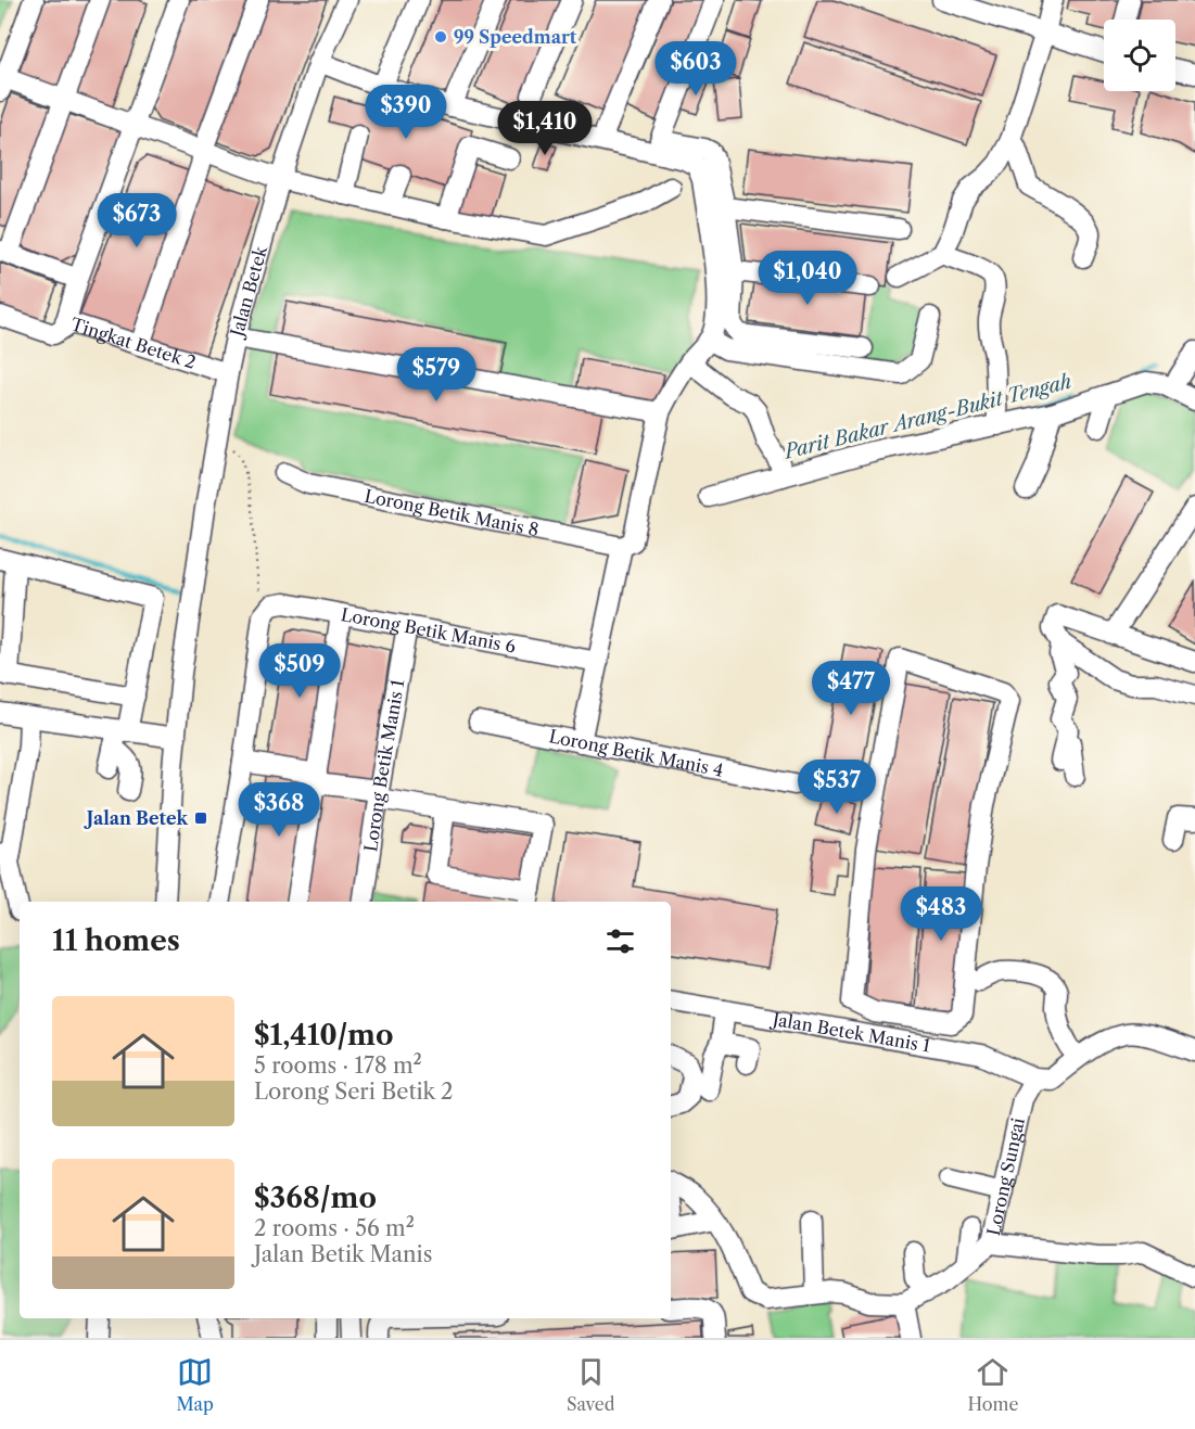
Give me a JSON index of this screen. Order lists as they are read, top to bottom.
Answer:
{
  "streets": {
    "street": [
      "Jalan Betek",
      "Tingkat Betek 2",
      "Lorong Betik Manis 8",
      "Lorong Betik Manis 6",
      "Lorong Betik Manis 4",
      "Lorong Betik Manis 1",
      "Jalan Betek Manis 1",
      "Lorong Sungai"
    ]
  },
  "crossings": [
    ["Jalan Betek", "Tingkat Betek 2"],
    ["Lorong Betik Manis 6", "Lorong Betik Manis 1"],
    ["Jalan Betek Manis 1", "Lorong Sungai"]
  ],
  "water": ["Parit Bakar Arang-Bukit Tengah"],
  "places": {
    "other": ["99 Speedmart"],
    "transit": ["Jalan Betek"]
  },
  "page": {
    "price": [
      "$603",
      "$390",
      "$1,410",
      "$673",
      "$1,040",
      "$579",
      "$509",
      "$477",
      "$537",
      "$368",
      "$483"
    ],
    "heading": "11 homes",
    "list": [
      {
        "name": "$1,410/mo",
        "note": "5 rooms · 178 m² · Lorong Seri Betik 2"
      },
      {
        "name": "$368/mo",
        "note": "2 rooms · 56 m² · Jalan Betik Manis"
      }
    ],
    "tabs": ["Map", "Saved", "Home"]
  }
}
